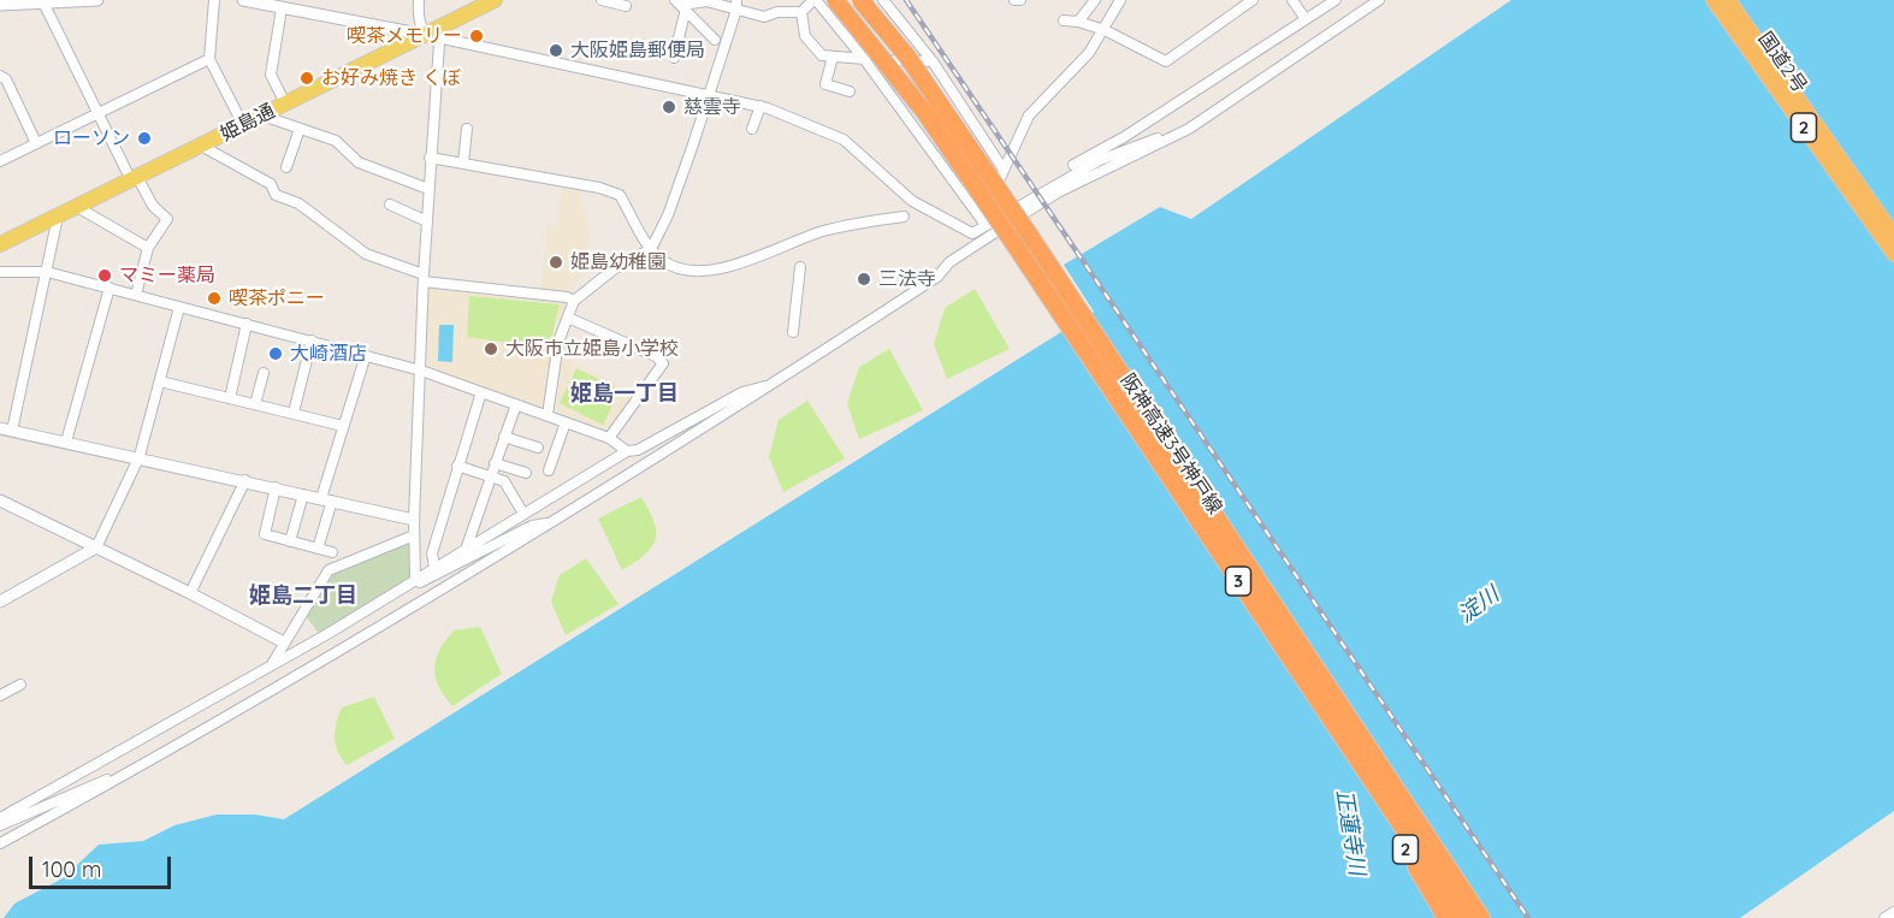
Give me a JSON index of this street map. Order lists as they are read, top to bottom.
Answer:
{
  "streets": {
    "highway": [
      "国道2号",
      "2",
      "阪神高速3号神戸線",
      "3"
    ],
    "main road": ["姫島通"]
  },
  "crossings": [
    ["2", "阪神高速3号神戸線"],
    ["阪神高速3号神戸線", "3"]
  ],
  "districts": ["姫島一丁目", "姫島二丁目"],
  "water": ["淀川", "正蓮寺川"],
  "places": [
    "喫茶メモリー",
    "大阪姫島郵便局",
    "お好み焼き くぼ",
    "慈雲寺",
    "ローソン",
    "姫島幼稚園",
    "マミー薬局",
    "三法寺",
    "喫茶ポニー",
    "大阪市立姫島小学校",
    "大崎酒店"
  ],
  "scale_bar": "100 m"
}
